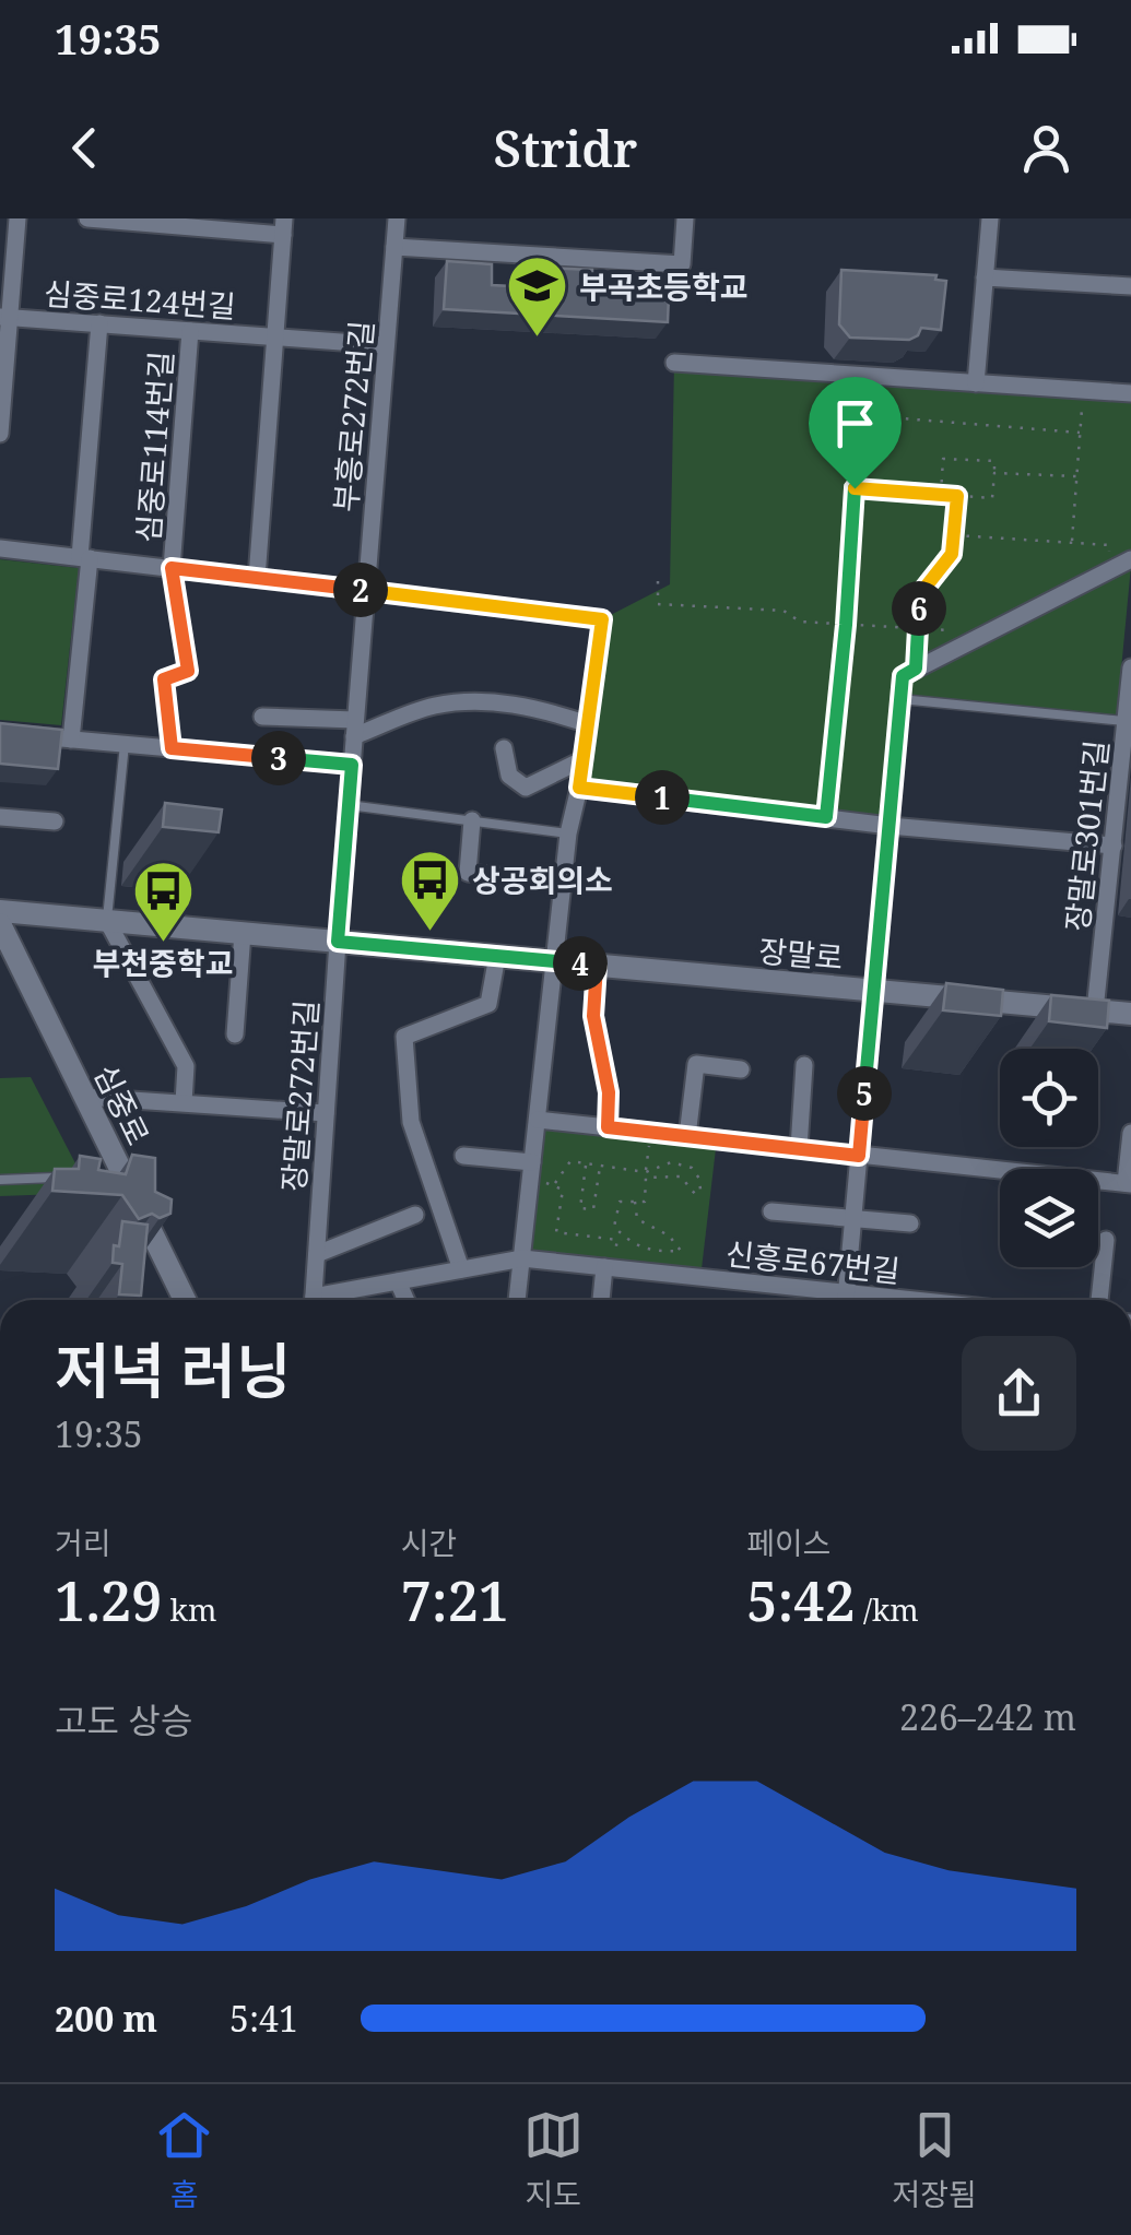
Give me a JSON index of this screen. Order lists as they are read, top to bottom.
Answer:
{
  "streets": {
    "street": [
      "심중로124번길",
      "부흥로272번길",
      "심중로114번길",
      "장말로301번길",
      "장말로",
      "장말로272번길",
      "심중로",
      "신흥로67번길"
    ]
  },
  "crossings": [
    ["심중로124번길", "부흥로272번길"],
    ["심중로124번길", "심중로114번길"],
    ["부흥로272번길", "심중로114번길"],
    ["부흥로272번길", "장말로272번길"],
    ["장말로301번길", "장말로"],
    ["장말로", "장말로272번길"]
  ],
  "places": {
    "school or university": ["부곡초등학교"],
    "bus stop": ["상공회의소", "부천중학교"]
  },
  "page": {
    "status": "19:35",
    "header": "Stridr",
    "pins": [
      "2",
      "6",
      "3",
      "1",
      "4",
      "5"
    ],
    "heading": ["저녁 러닝", "19:35"],
    "stats": [
      ["거리", "1.29 km"],
      ["시간", "7:21"],
      ["페이스", "5:42 /km"]
    ],
    "chart": ["고도 상승", "226–242 m"],
    "list": [
      {
        "name": "200 m",
        "note": "5:41"
      }
    ],
    "tabs": ["홈", "지도", "저장됨"]
  }
}
